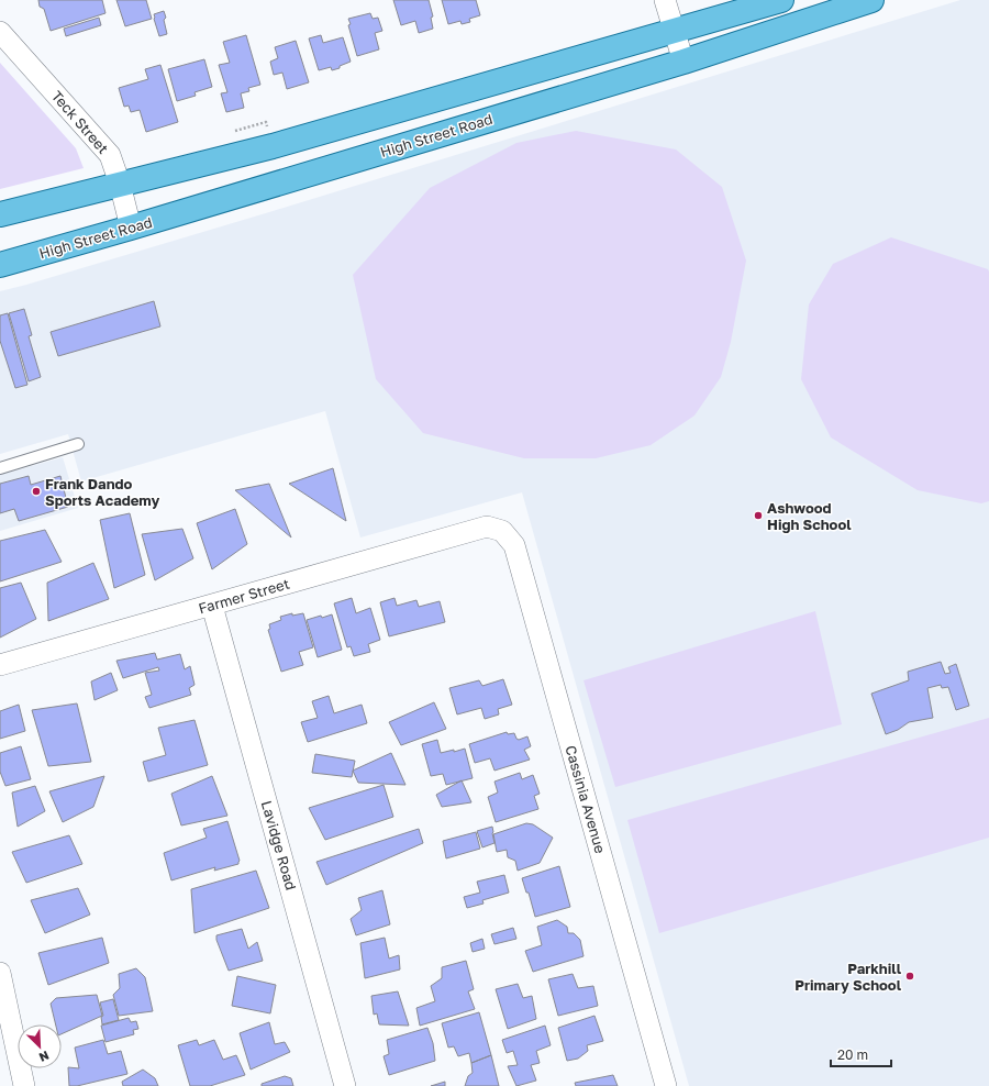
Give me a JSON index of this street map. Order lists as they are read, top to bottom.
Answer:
{
  "streets": {
    "main road": ["High Street Road"],
    "street": [
      "Teck Street",
      "Farmer Street",
      "Cassinia Avenue",
      "Lavidge Road"
    ]
  },
  "crossings": [
    ["Teck Street", "High Street Road"],
    ["Farmer Street", "Cassinia Avenue"],
    ["Farmer Street", "Lavidge Road"]
  ],
  "places": ["Frank Dando Sports Academy", "Ashwood High School", "Parkhill Primary School"],
  "scale_bar": "20 m",
  "north": "bottom right"
}
